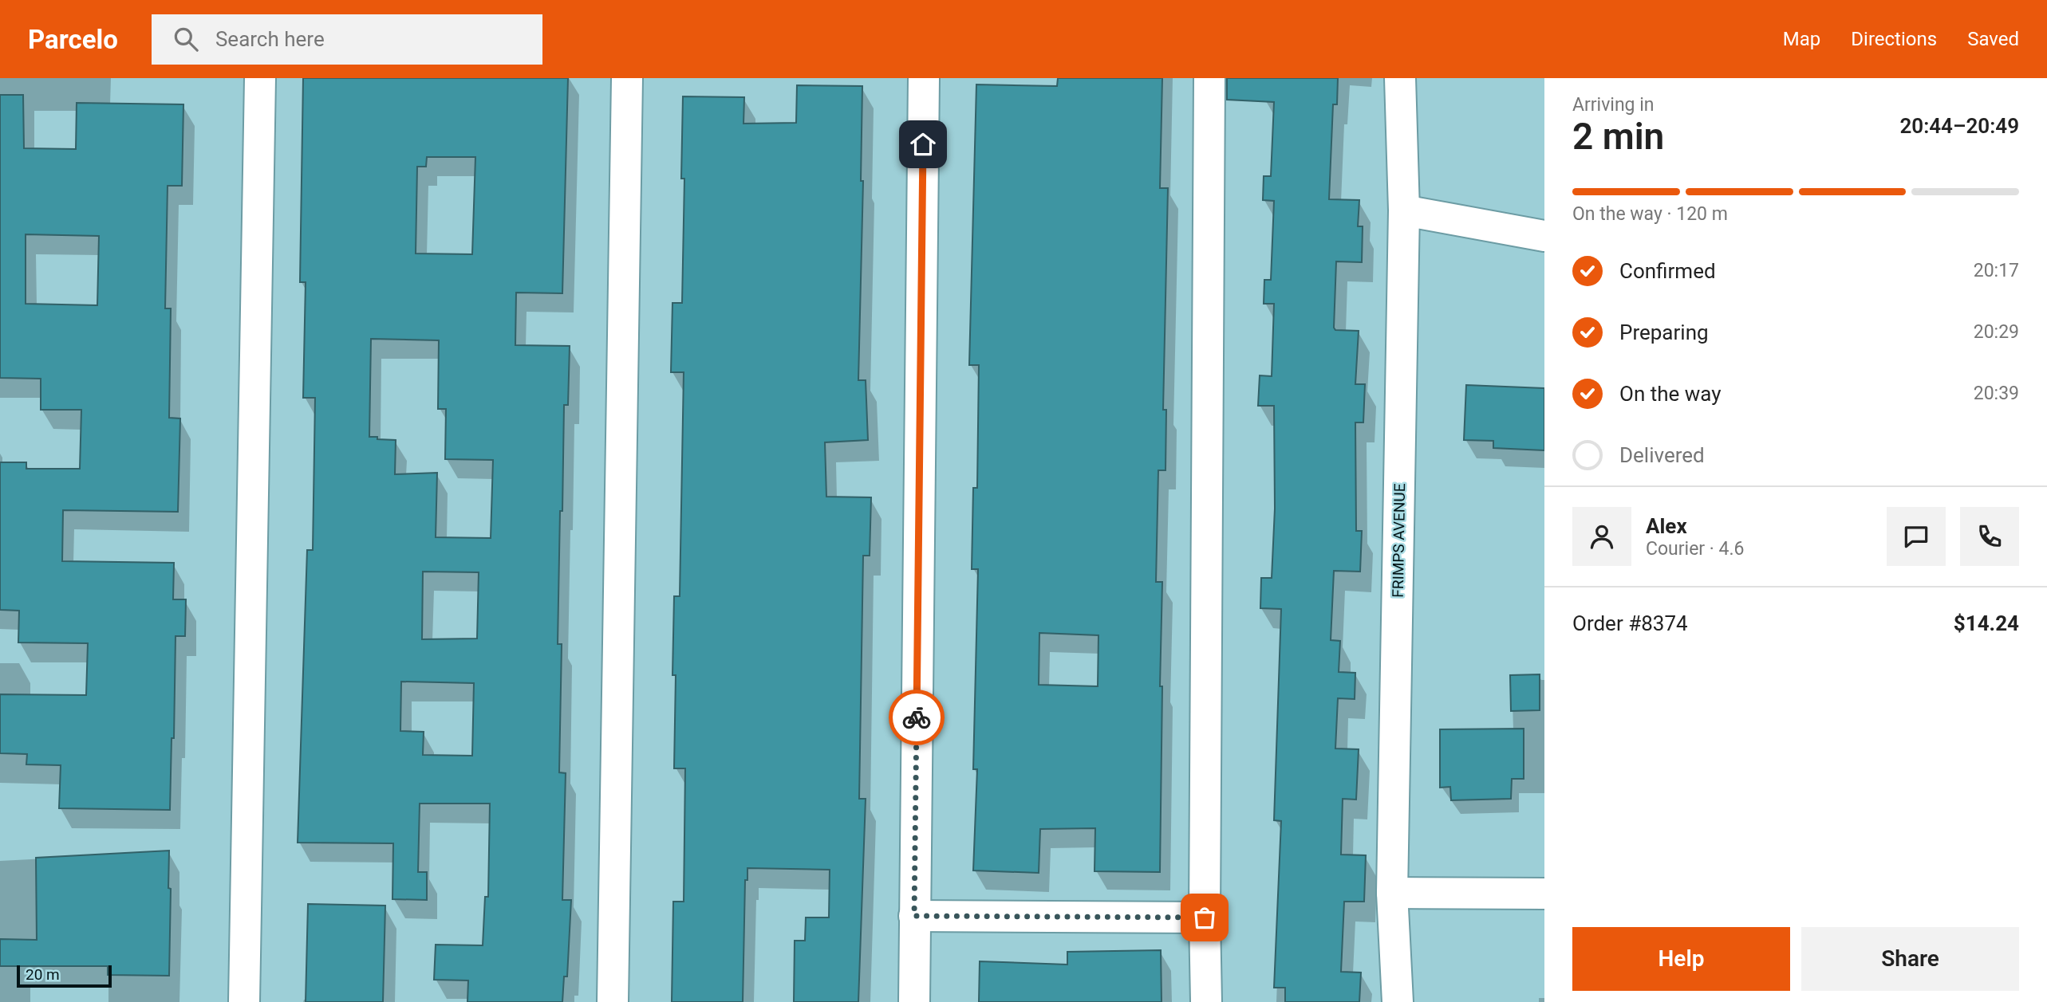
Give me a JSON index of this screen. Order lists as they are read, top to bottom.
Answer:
{
  "streets": {
    "street": ["FRIMPS AVENUE"]
  },
  "scale_bar": "20 m",
  "page": {
    "header": "Parcelo",
    "search": "Search here",
    "nav": ["Map", "Directions", "Saved"],
    "heading": ["2 min", "Arriving in", "20:44–20:49"],
    "panel": [
      "Alex",
      "Courier · 4.6",
      "Order #8374",
      "$14.24"
    ],
    "bar": "On the way · 120 m",
    "list": [
      ["Confirmed", "20:17"],
      ["Preparing", "20:29"],
      ["On the way", "20:39"],
      "Delivered"
    ],
    "buttons": ["Help", "Share"],
    "scale": "20 m"
  }
}
